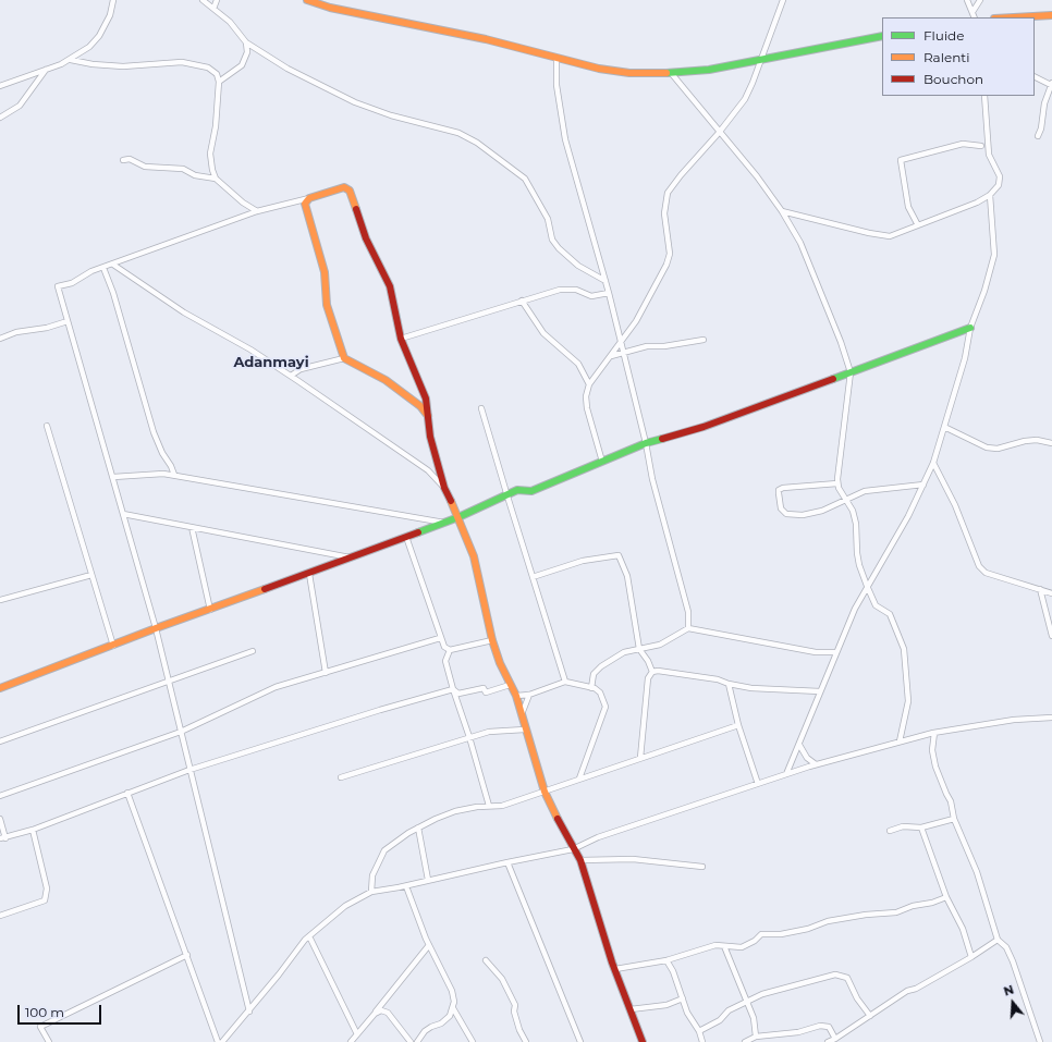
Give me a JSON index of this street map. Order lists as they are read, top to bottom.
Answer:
{
  "districts": ["Adanmayi"],
  "legend": ["Fluide", "Ralenti", "Bouchon"],
  "scale_bar": "100 m",
  "north": "top"
}
